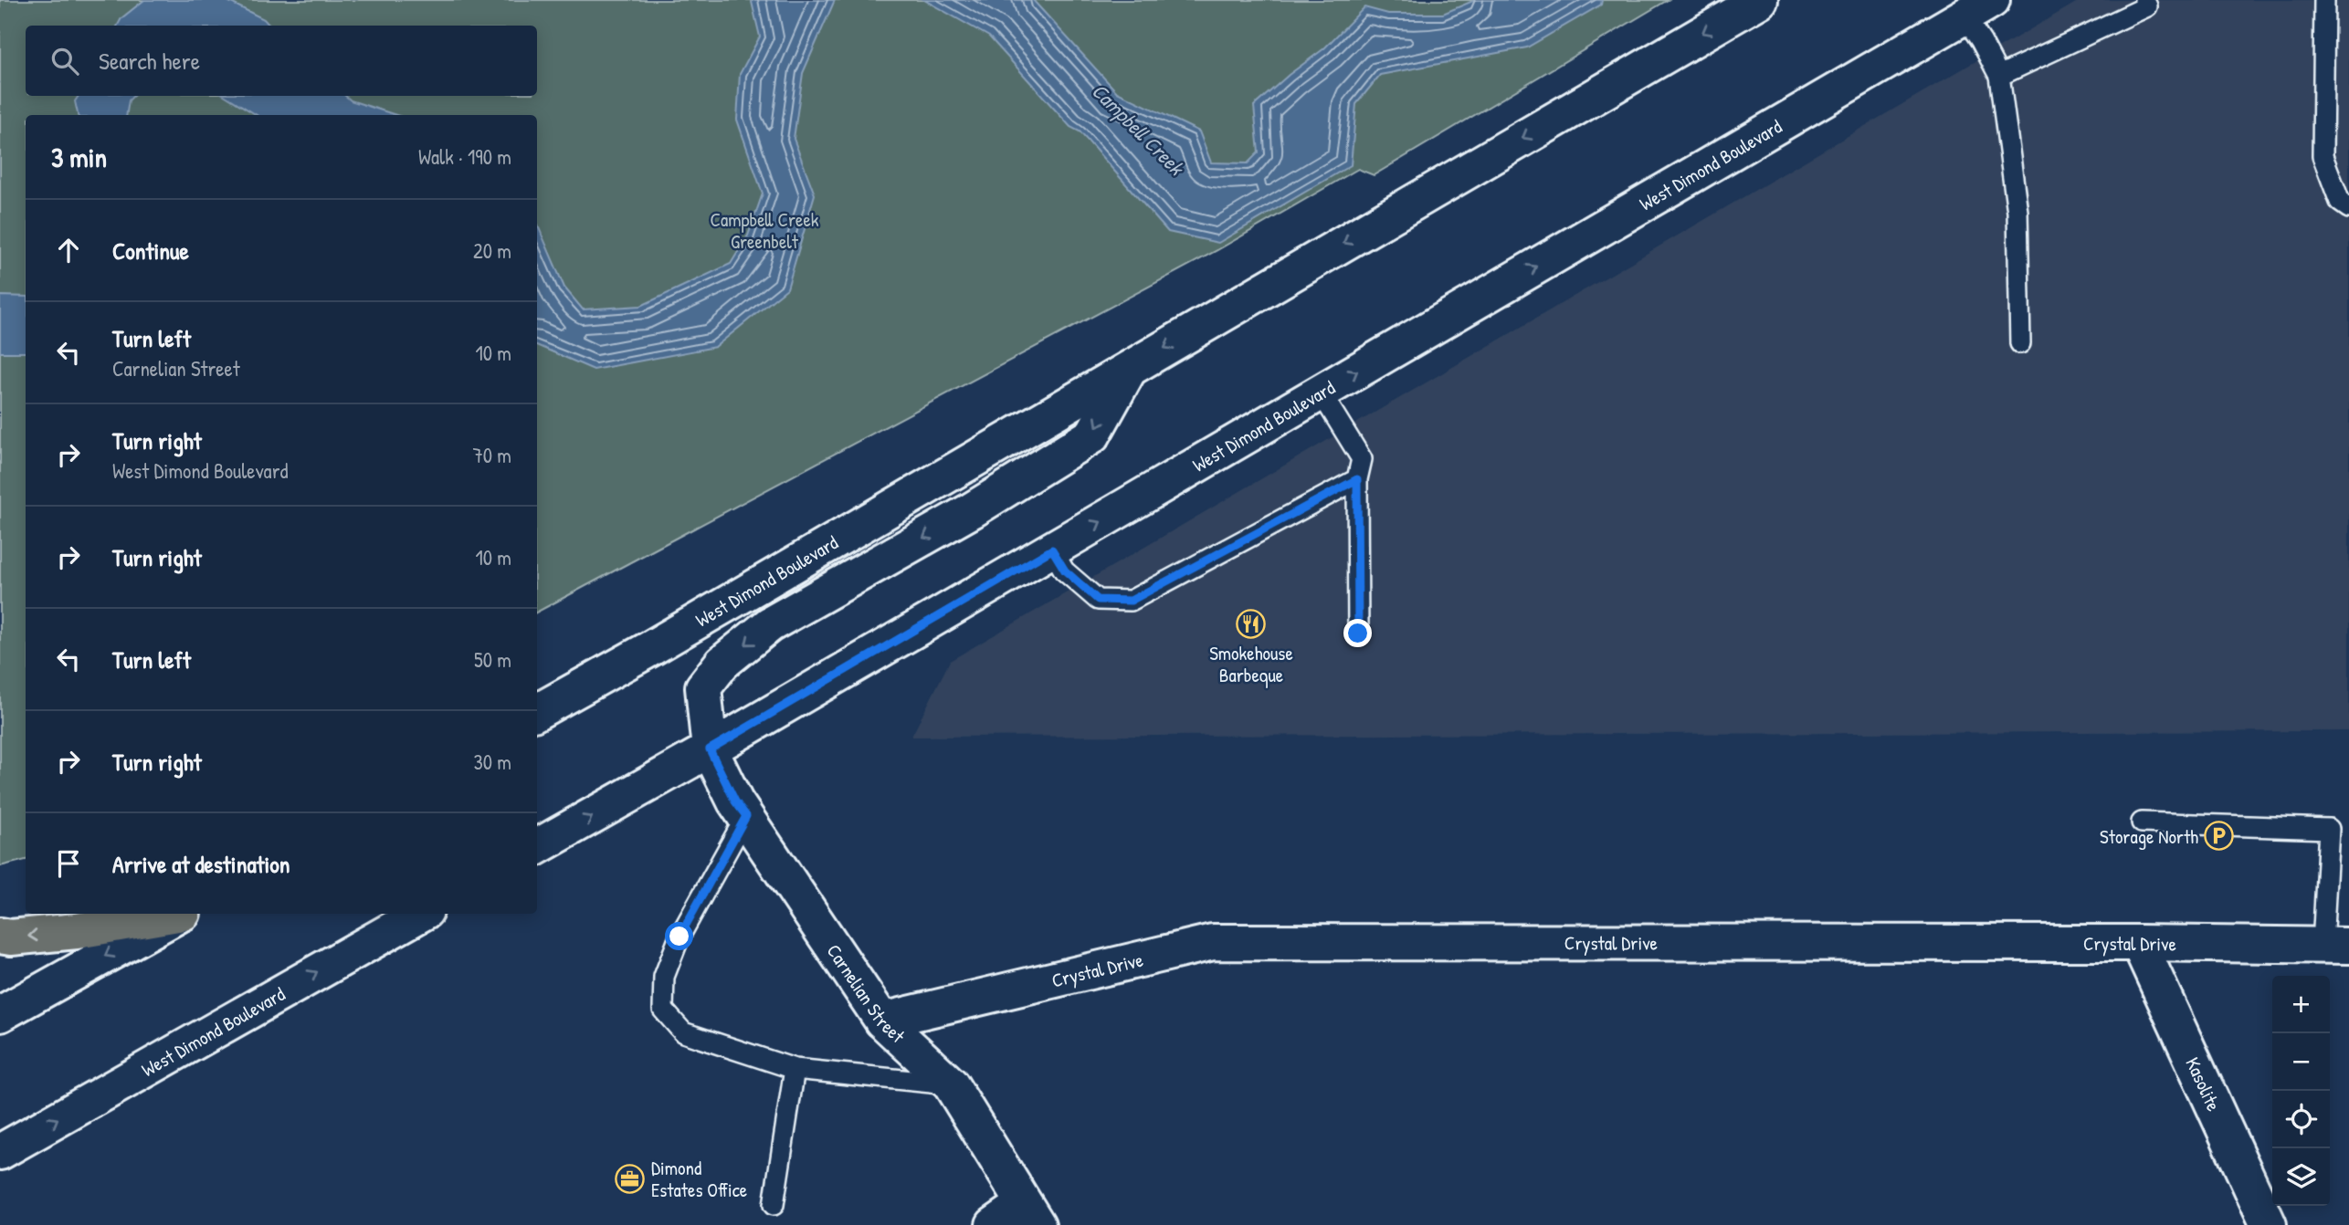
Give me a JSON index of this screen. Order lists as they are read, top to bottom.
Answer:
{
  "streets": {
    "main road": [
      "West Dimond Boulevard",
      "Crystal Drive",
      "Carnelian Street",
      "Kasolite"
    ]
  },
  "crossings": [
    ["West Dimond Boulevard", "Carnelian Street"],
    ["Crystal Drive", "Carnelian Street"],
    ["Crystal Drive", "Kasolite"]
  ],
  "water": ["Campbell Creek"],
  "parks": ["Campbell Creek Greenbelt"],
  "places": {
    "restaurant": ["Smokehouse Barbeque"],
    "parking": ["Storage North"],
    "office": ["Dimond Estates Office"]
  },
  "page": {
    "search": "Search here",
    "heading": ["3 min", "Walk · 190 m"],
    "list": [
      ["Continue", "20 m"],
      ["Turn left", "Carnelian Street", "10 m"],
      ["Turn right", "West Dimond Boulevard", "70 m"],
      ["Turn right", "10 m"],
      ["Turn left", "50 m"],
      ["Turn right", "30 m"],
      "Arrive at destination"
    ],
    "map_buttons": ["+", "−"]
  }
}
